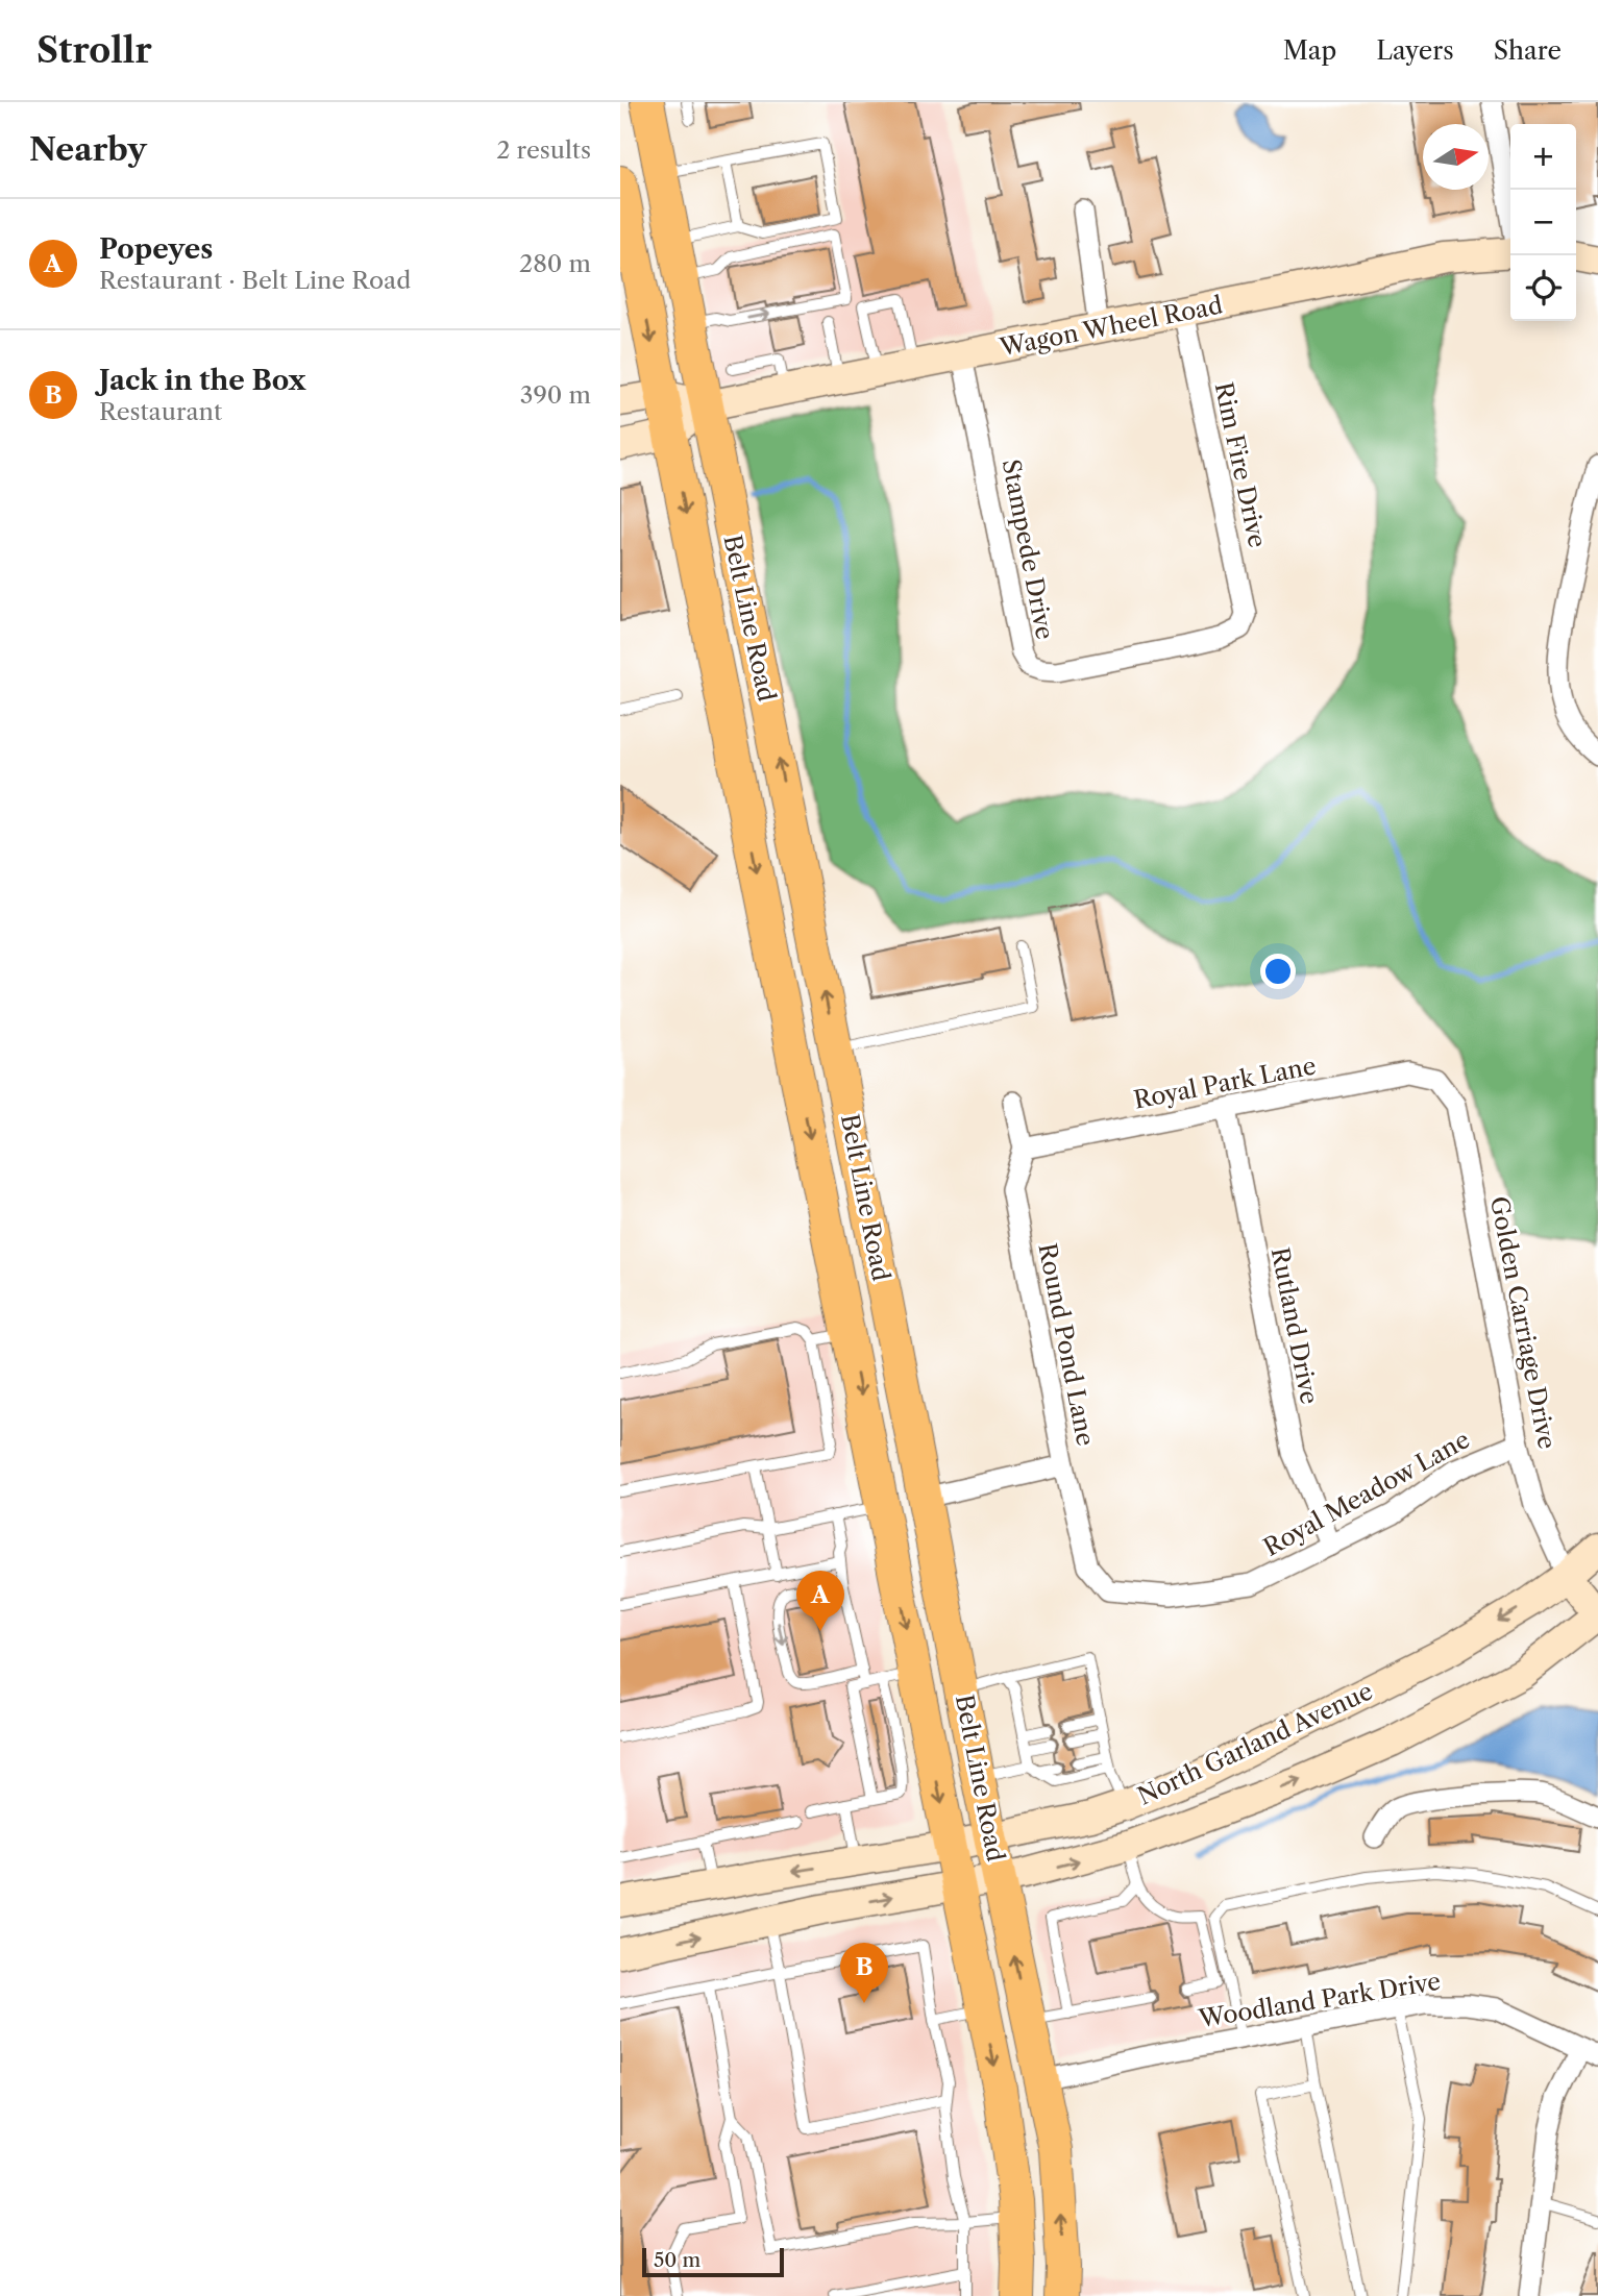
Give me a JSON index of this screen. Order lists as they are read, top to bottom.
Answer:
{
  "streets": {
    "main road": ["Wagon Wheel Road", "Belt Line Road", "North Garland Avenue"],
    "street": [
      "Rim Fire Drive",
      "Stampede Drive",
      "Royal Park Lane",
      "Golden Carriage Drive",
      "Rutland Drive",
      "Round Pond Lane",
      "Royal Meadow Lane",
      "Woodland Park Drive"
    ]
  },
  "crossings": [
    ["Wagon Wheel Road", "Rim Fire Drive"],
    ["Wagon Wheel Road", "Stampede Drive"],
    ["Wagon Wheel Road", "Belt Line Road"],
    ["Rim Fire Drive", "Stampede Drive"],
    ["Belt Line Road", "North Garland Avenue"],
    ["Belt Line Road", "Woodland Park Drive"],
    ["Royal Park Lane", "Golden Carriage Drive"],
    ["Royal Park Lane", "Rutland Drive"],
    ["Royal Park Lane", "Round Pond Lane"],
    ["Golden Carriage Drive", "Royal Meadow Lane"],
    ["Golden Carriage Drive", "North Garland Avenue"],
    ["Rutland Drive", "Royal Meadow Lane"],
    ["Round Pond Lane", "Royal Meadow Lane"]
  ],
  "scale_bar": "50 m",
  "north": "right",
  "page": {
    "header": "Strollr",
    "nav": ["Map", "Layers", "Share"],
    "heading": ["Nearby", "2 results"],
    "map_buttons": ["+", "−"],
    "list": [
      {
        "mark": "A",
        "name": "Popeyes",
        "note": "Restaurant · Belt Line Road",
        "value": "280 m"
      },
      {
        "mark": "B",
        "name": "Jack in the Box",
        "note": "Restaurant",
        "value": "390 m"
      }
    ],
    "pins": ["A", "B"],
    "scale": "50 m"
  }
}
